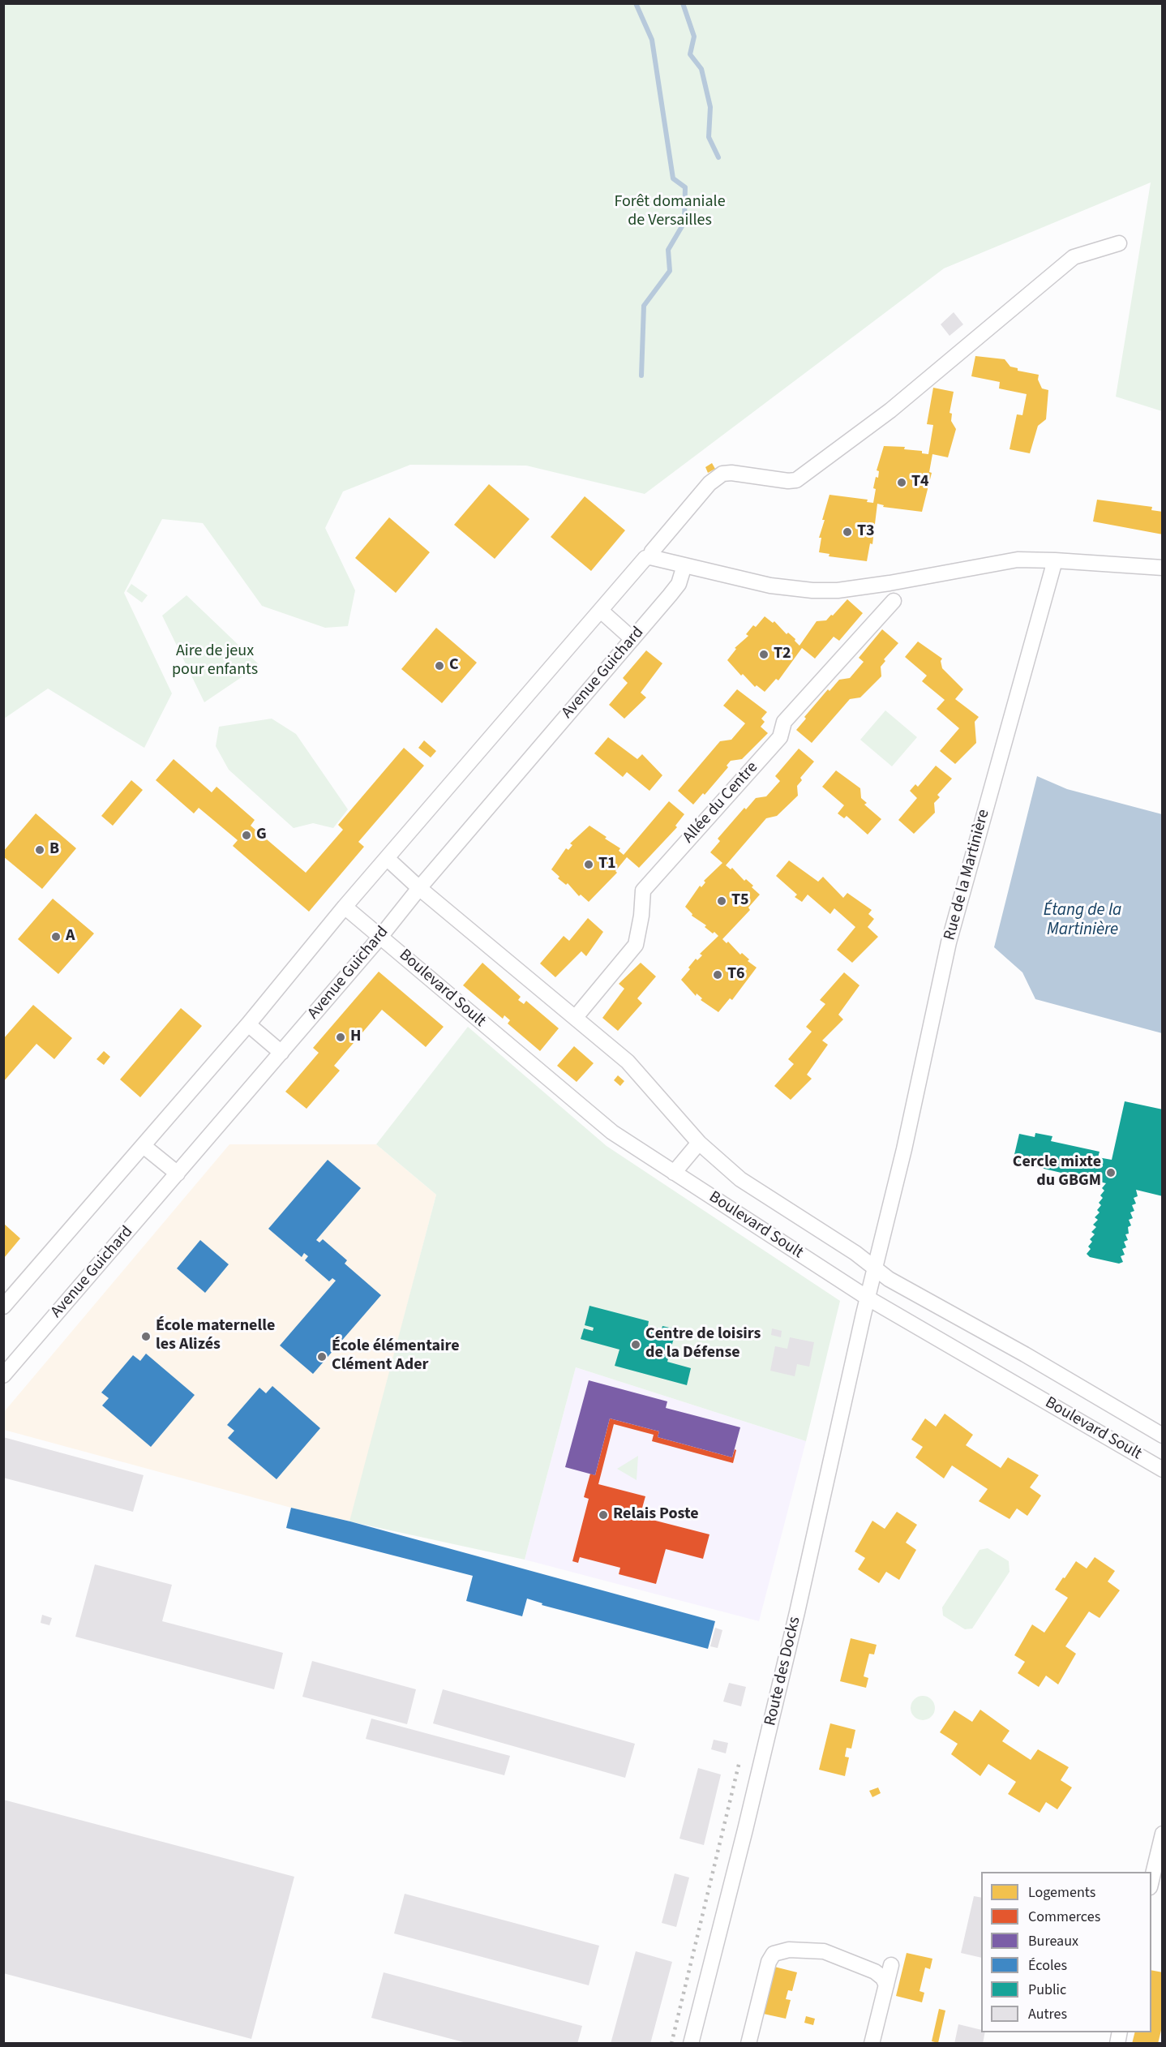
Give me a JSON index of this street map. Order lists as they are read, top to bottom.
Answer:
{
  "streets": {
    "street": [
      "Avenue Guichard",
      "Allée du Centre",
      "Rue de la Martinière",
      "Boulevard Soult",
      "Route des Docks"
    ]
  },
  "crossings": [
    ["Avenue Guichard", "Boulevard Soult"],
    ["Allée du Centre", "Boulevard Soult"],
    ["Rue de la Martinière", "Boulevard Soult"],
    ["Rue de la Martinière", "Route des Docks"],
    ["Boulevard Soult", "Route des Docks"]
  ],
  "water": ["Étang de la Martinière"],
  "parks": ["Forêt domaniale de Versailles", "Aire de jeux pour enfants"],
  "places": [
    "T4",
    "T3",
    "T2",
    "C",
    "G",
    "B",
    "T1",
    "T5",
    "A",
    "T6",
    "H",
    "Cercle mixte du GBGM",
    "École maternelle les Alizés",
    "Centre de loisirs de la Défense",
    "École élémentaire Clément Ader",
    "Relais Poste"
  ],
  "legend": [
    "Logements",
    "Commerces",
    "Bureaux",
    "Écoles",
    "Public",
    "Autres"
  ]
}
